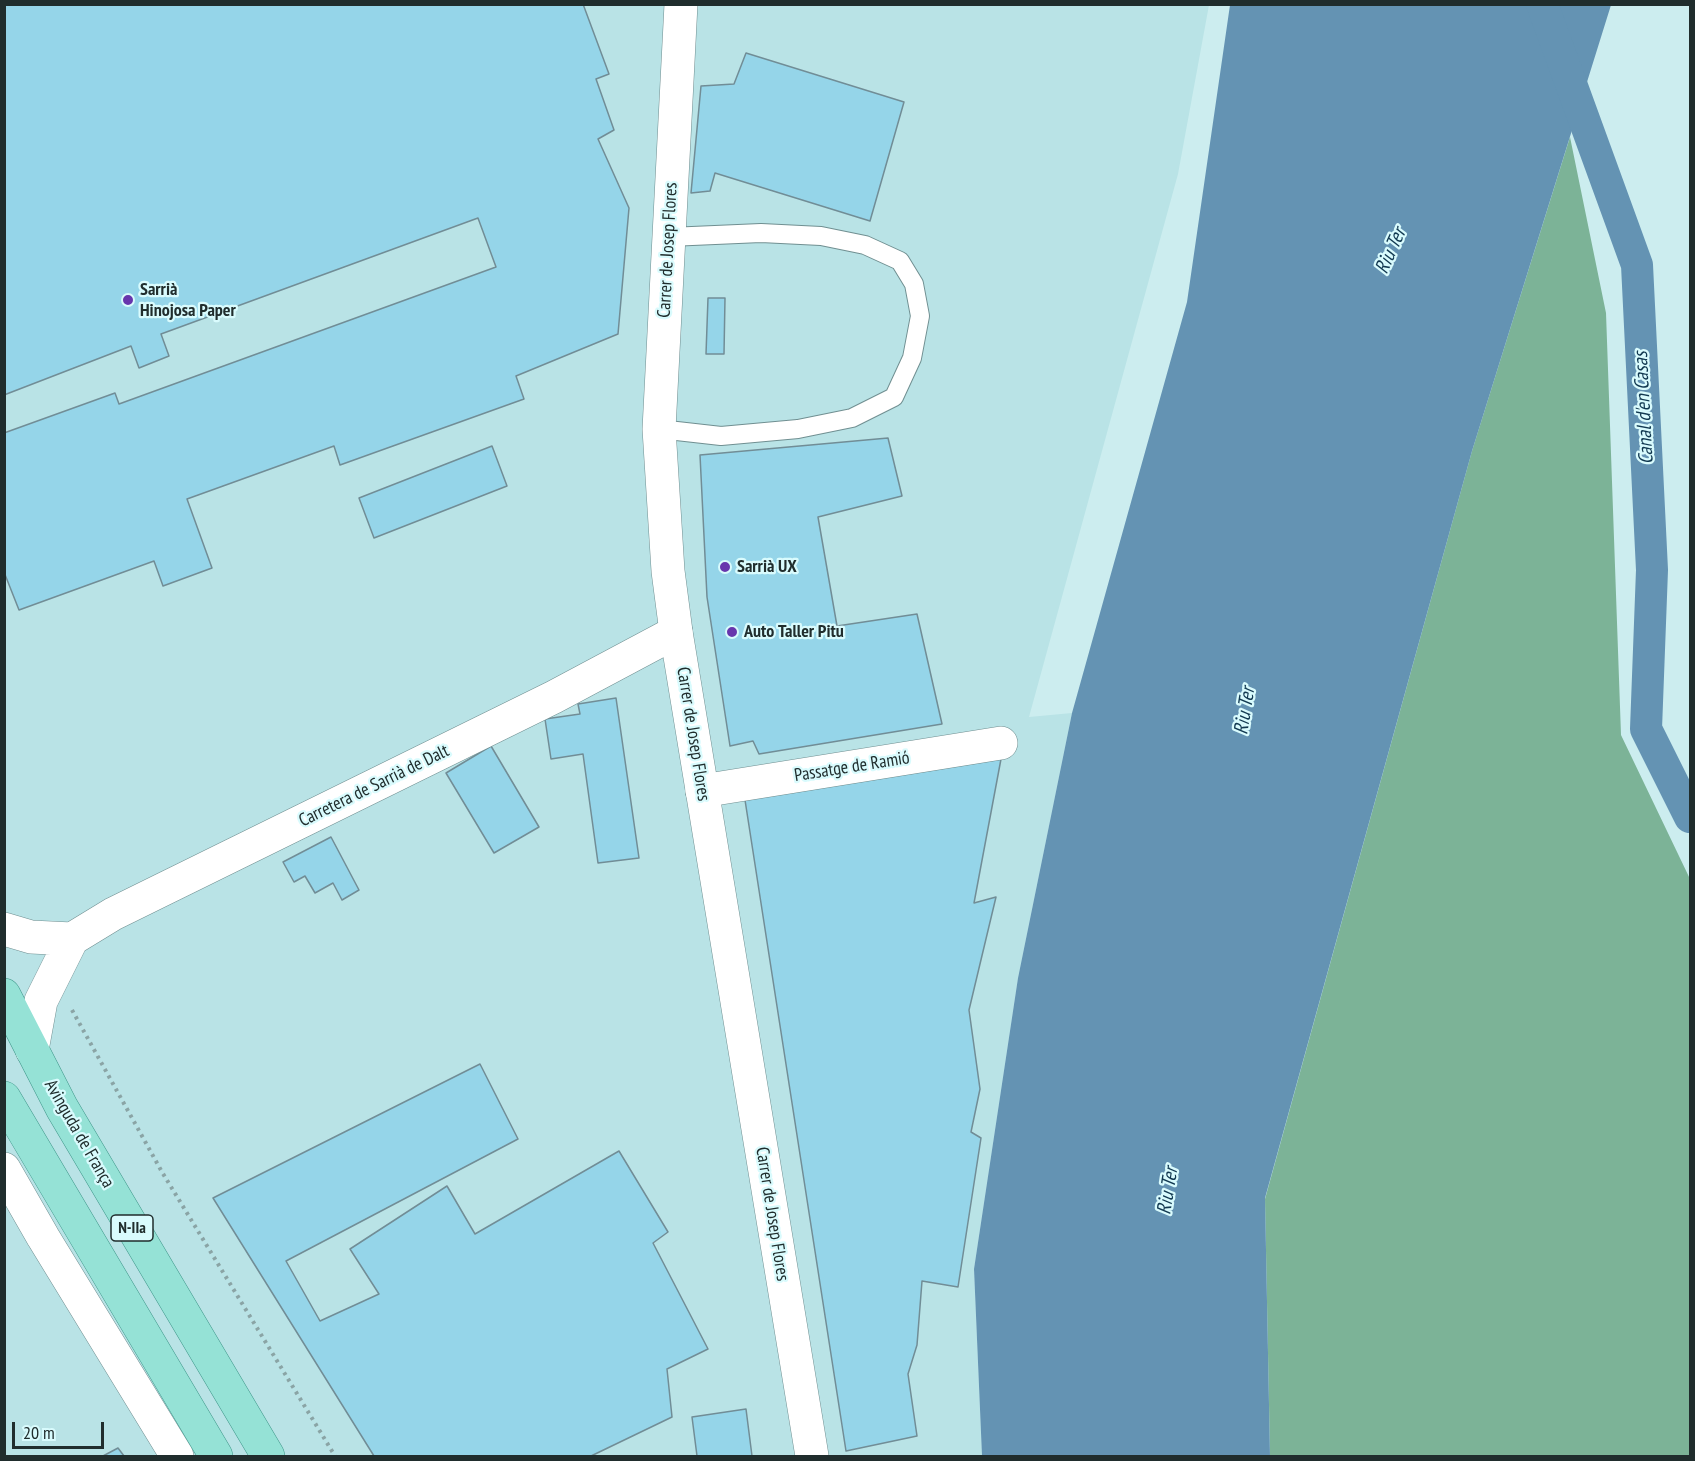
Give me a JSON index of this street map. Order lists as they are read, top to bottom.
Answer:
{
  "streets": {
    "main road": ["Avinguda de França", "N-IIa"],
    "street": ["Carrer de Josep Flores", "Passatge de Ramió", "Carretera de Sarrià de Dalt"]
  },
  "crossings": [
    ["Carrer de Josep Flores", "Passatge de Ramió"],
    ["Carrer de Josep Flores", "Carretera de Sarrià de Dalt"]
  ],
  "water": ["Riu Ter", "Canal d'en Casas"],
  "places": ["Sarrià Hinojosa Paper", "Sarrià UX", "Auto Taller Pitu"],
  "scale_bar": "20 m"
}
